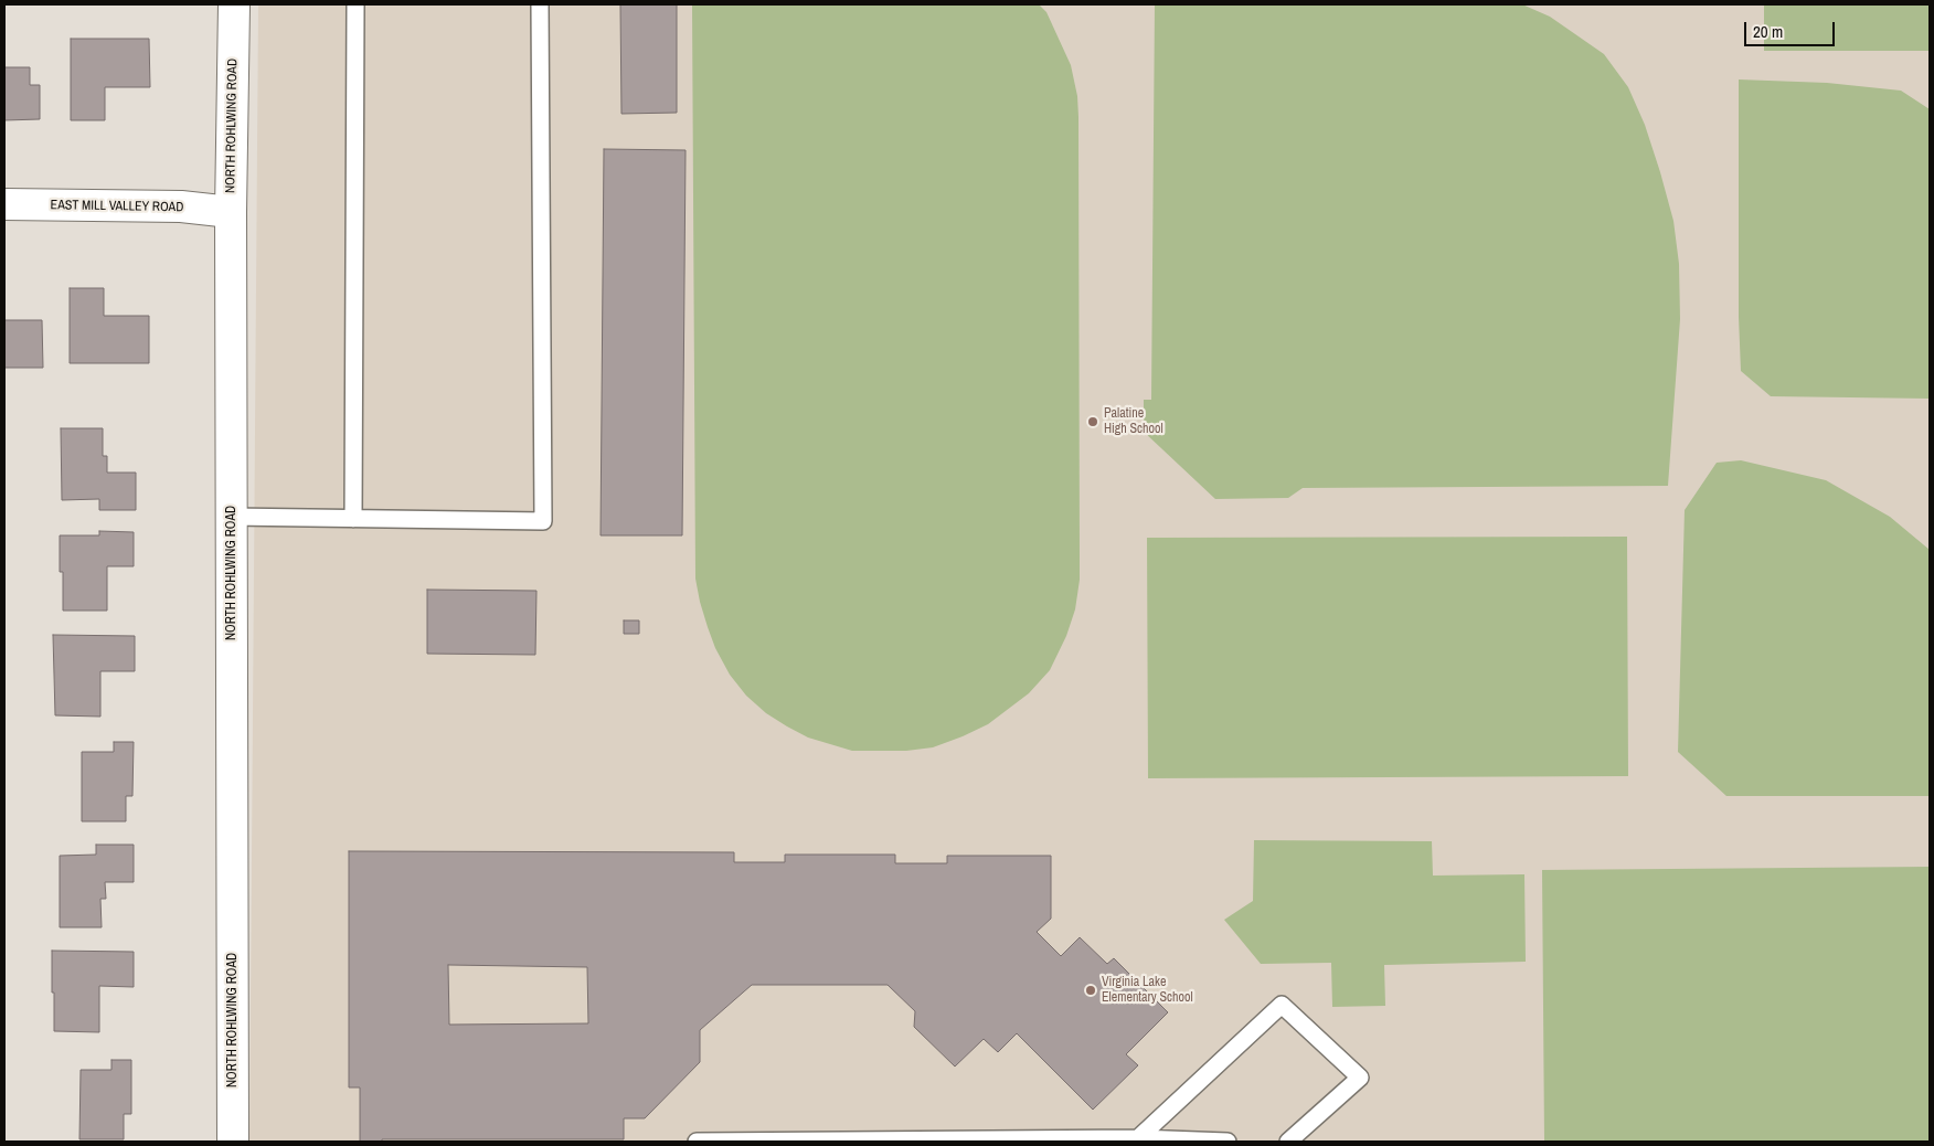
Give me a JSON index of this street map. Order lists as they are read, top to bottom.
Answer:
{
  "streets": {
    "street": ["NORTH ROHLWING ROAD", "EAST MILL VALLEY ROAD"]
  },
  "crossings": [
    ["NORTH ROHLWING ROAD", "EAST MILL VALLEY ROAD"]
  ],
  "places": ["Palatine High School", "Virginia Lake Elementary School"],
  "scale_bar": "20 m"
}
